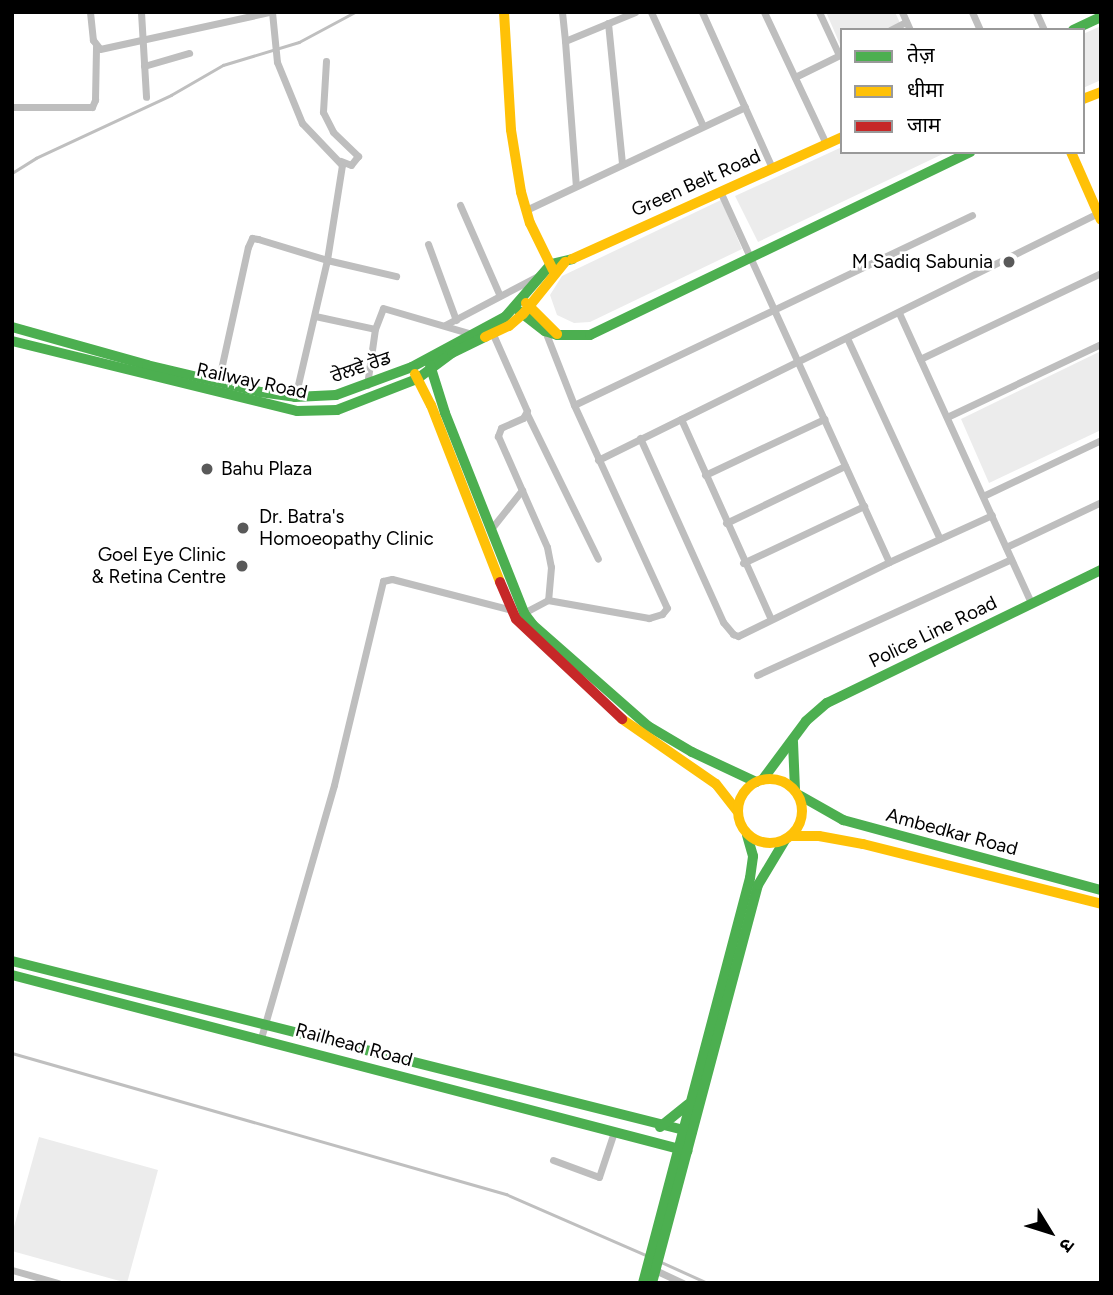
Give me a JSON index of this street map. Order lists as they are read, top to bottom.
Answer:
{
  "streets": {
    "main road": [
      "Green Belt Road",
      "ਰੇਲਵੇ ਰੋਡ",
      "Railway Road",
      "Police Line Road",
      "Ambedkar Road",
      "Railhead Road"
    ]
  },
  "crossings": [
    ["Green Belt Road", "Railway Road"],
    ["ਰੇਲਵੇ ਰੋਡ", "Railway Road"],
    ["Police Line Road", "Ambedkar Road"]
  ],
  "places": [
    "M Sadiq Sabunia",
    "Bahu Plaza",
    "Dr. Batra's Homoeopathy Clinic",
    "Goel Eye Clinic & Retina Centre"
  ],
  "legend": ["तेज़", "धीमा", "जाम"],
  "north": "bottom right"
}
